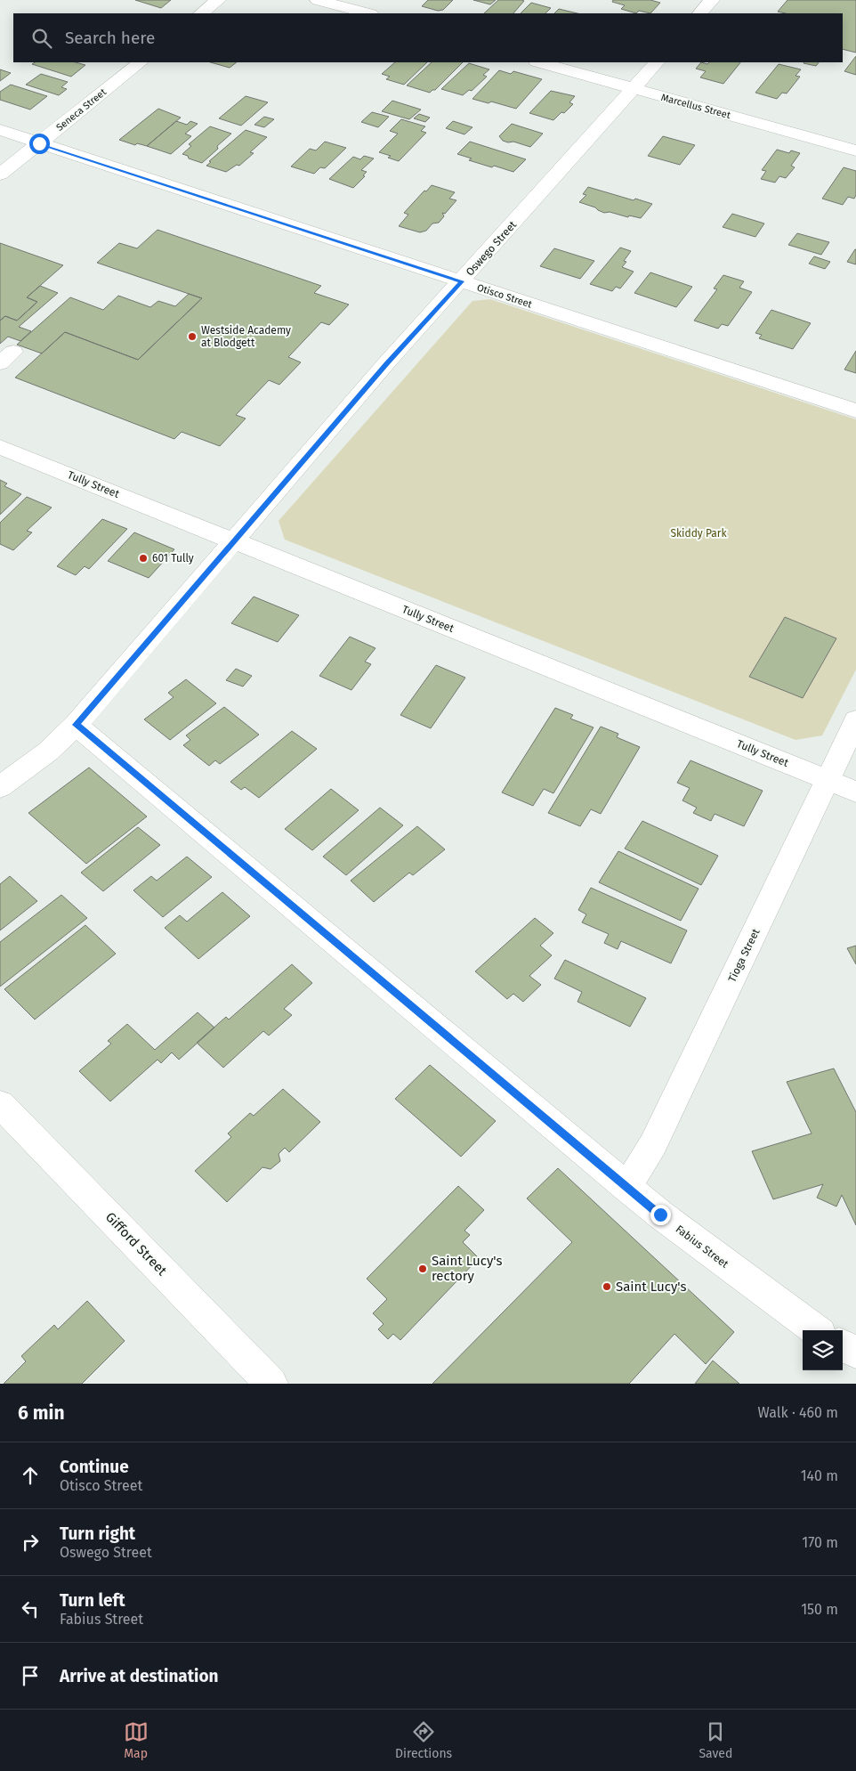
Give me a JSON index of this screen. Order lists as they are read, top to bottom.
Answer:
{
  "streets": {
    "street": [
      "Marcellus Street",
      "Seneca Street",
      "Oswego Street",
      "Otisco Street",
      "Tully Street",
      "Tioga Street",
      "Gifford Street",
      "Fabius Street"
    ]
  },
  "crossings": [
    ["Marcellus Street", "Oswego Street"],
    ["Seneca Street", "Otisco Street"],
    ["Oswego Street", "Otisco Street"],
    ["Oswego Street", "Tully Street"],
    ["Oswego Street", "Fabius Street"],
    ["Tully Street", "Tioga Street"],
    ["Tioga Street", "Fabius Street"]
  ],
  "parks": ["Skiddy Park"],
  "places": [
    "Westside Academy at Blodgett",
    "601 Tully",
    "Saint Lucy's rectory",
    "Saint Lucy's"
  ],
  "page": {
    "search": "Search here",
    "heading": ["6 min", "Walk · 460 m"],
    "list": [
      ["Continue", "Otisco Street", "140 m"],
      ["Turn right", "Oswego Street", "170 m"],
      ["Turn left", "Fabius Street", "150 m"],
      "Arrive at destination"
    ],
    "nav": ["Map", "Directions", "Saved"]
  }
}
